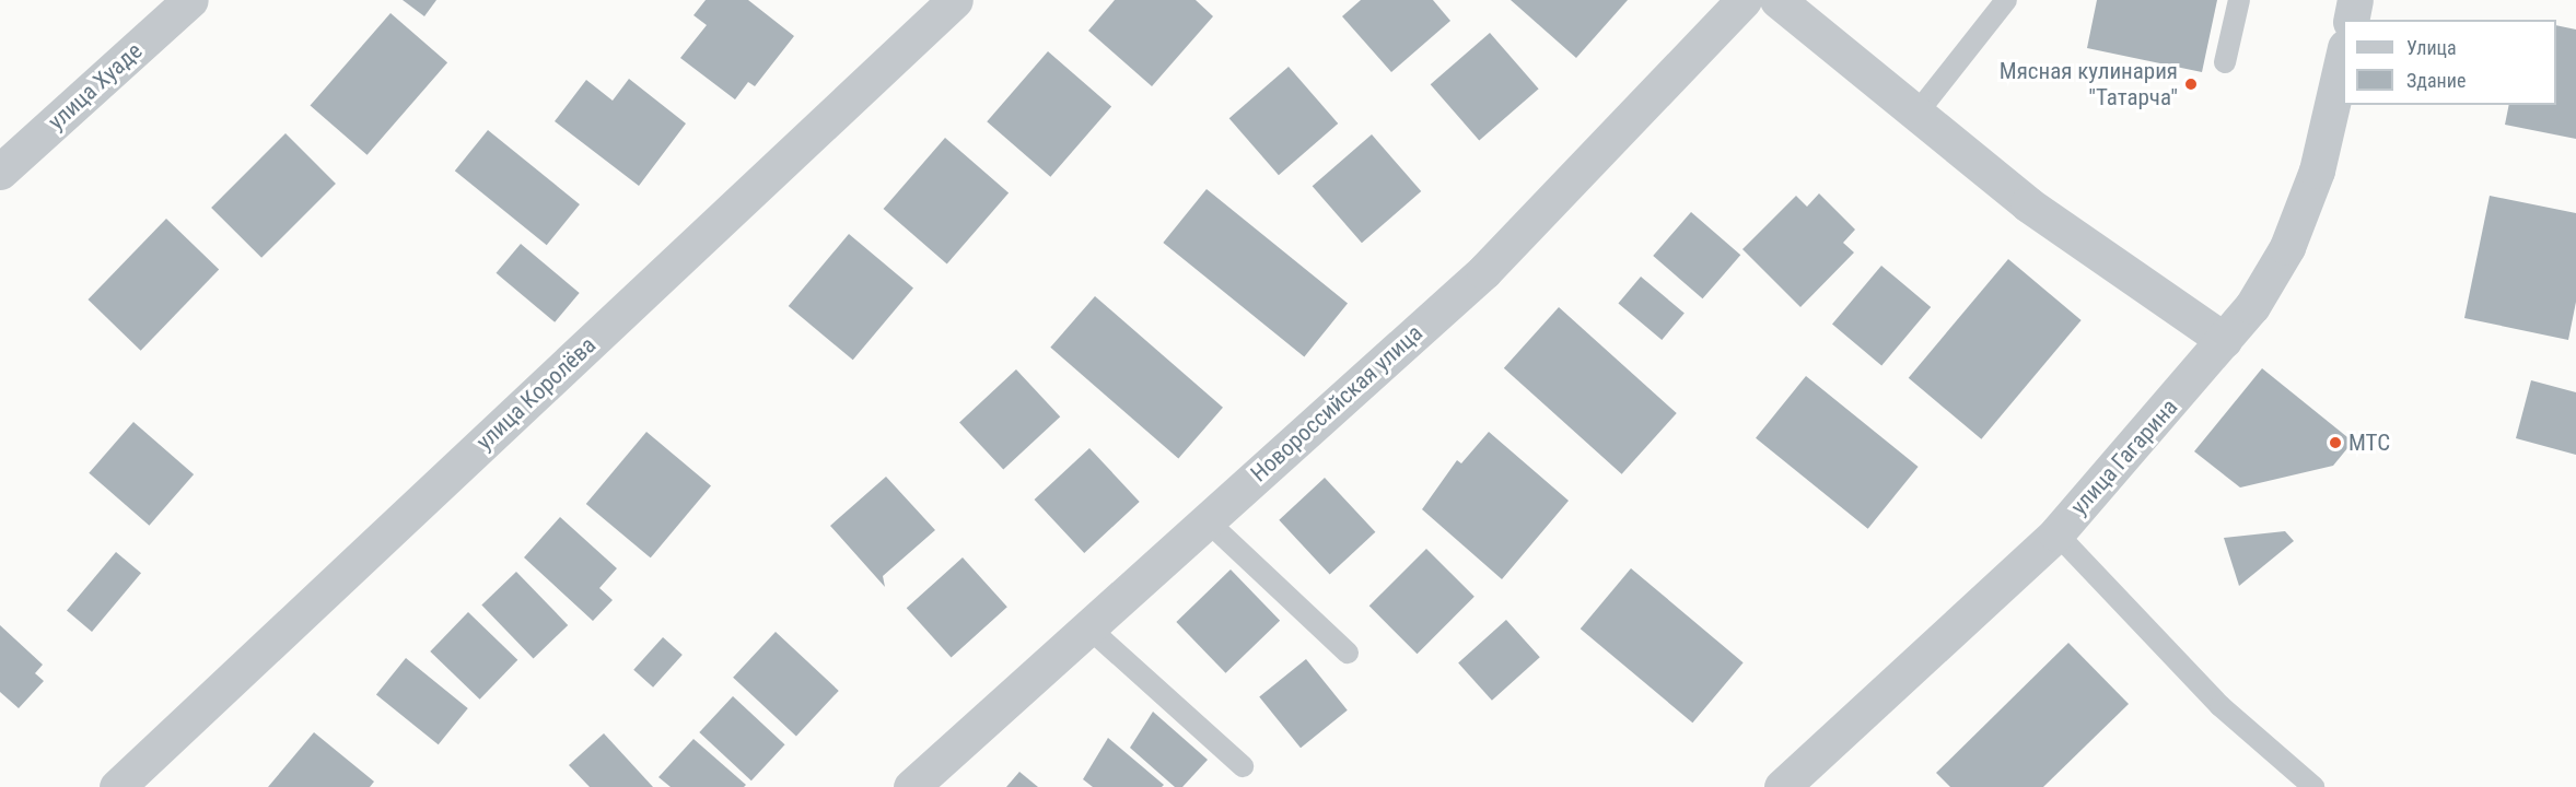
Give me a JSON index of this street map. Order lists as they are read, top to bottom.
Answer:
{
  "streets": {
    "street": [
      "улица Хуаде",
      "улица Королёва",
      "Новороссийская улица",
      "улица Гагарина"
    ]
  },
  "places": ["Мясная кулинария \"Татарча\"", "МТС"],
  "legend": ["Улица", "Здание"]
}
